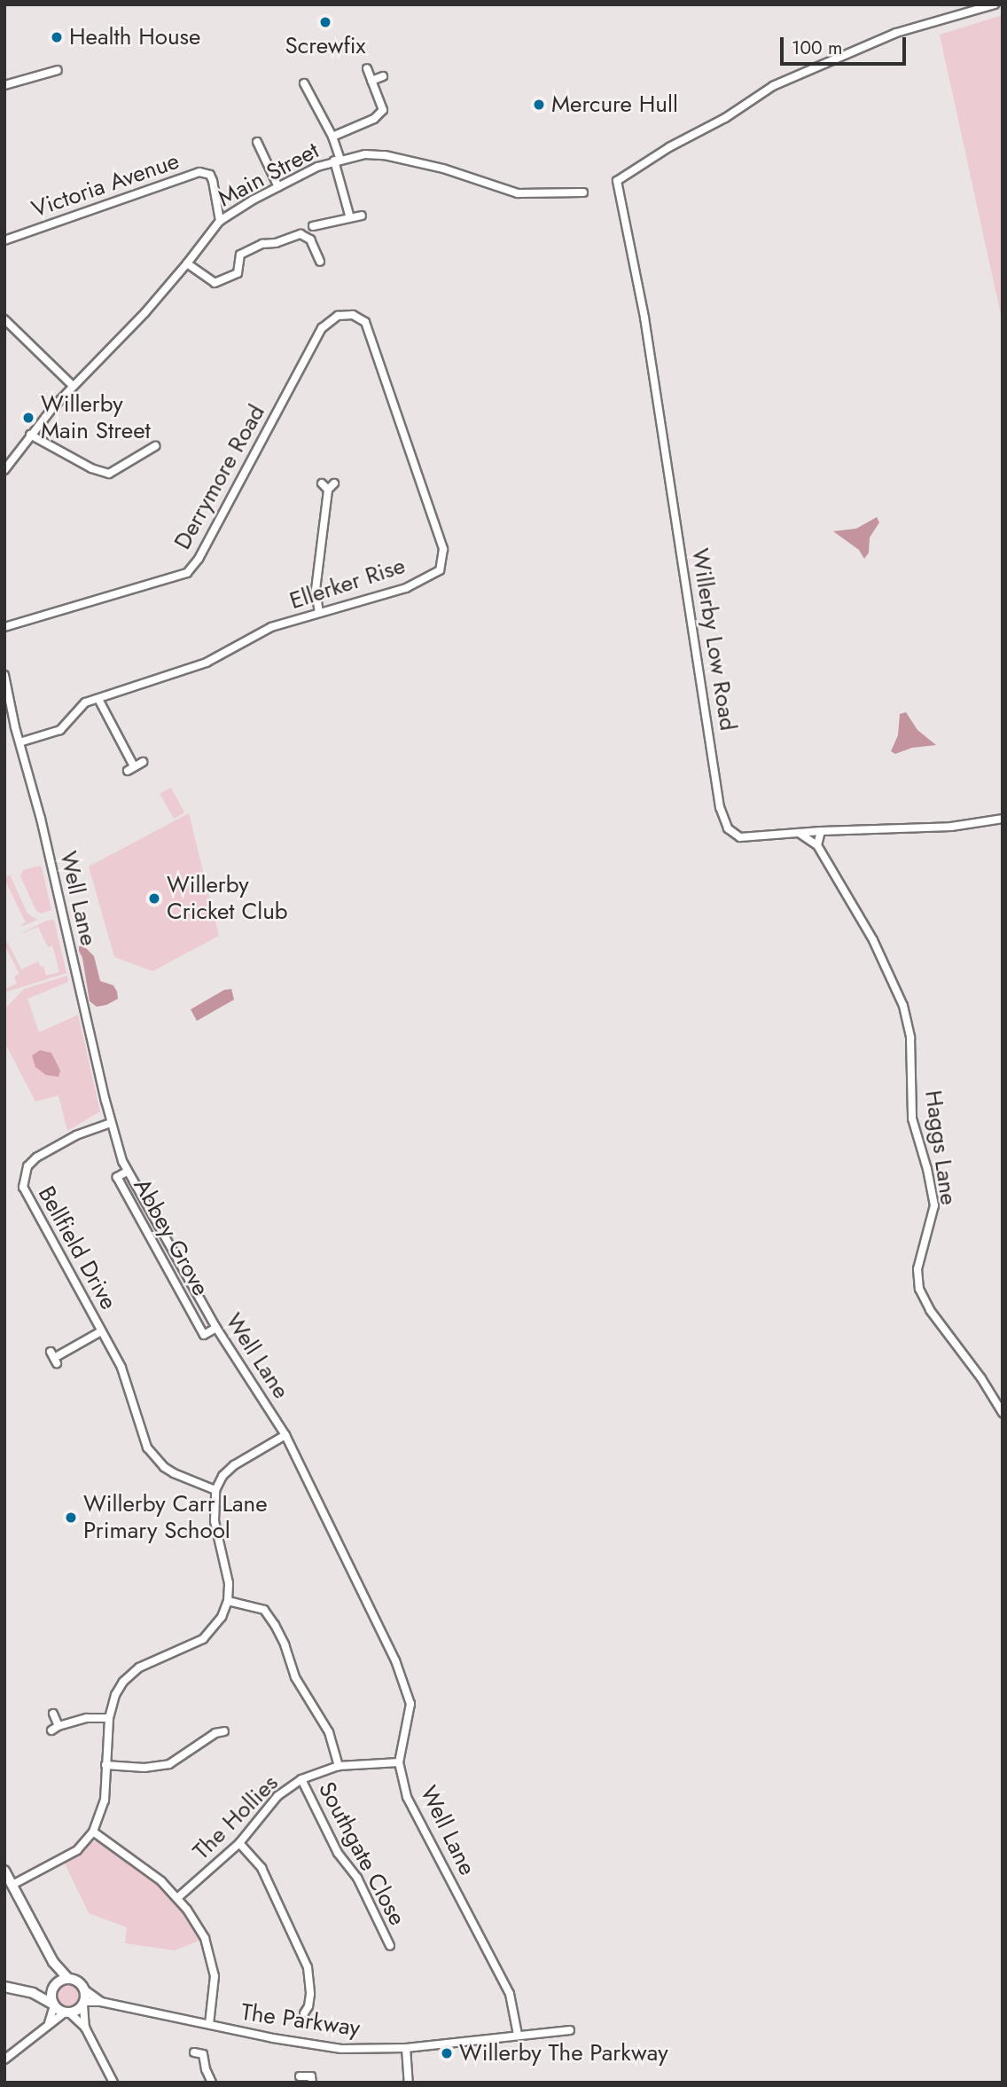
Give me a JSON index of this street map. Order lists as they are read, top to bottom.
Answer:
{
  "streets": {
    "street": [
      "Main Street",
      "Victoria Avenue",
      "Derrymore Road",
      "Ellerker Rise",
      "Willerby Low Road",
      "Well Lane",
      "Haggs Lane",
      "Abbey Grove",
      "Bellfield Drive",
      "The Hollies",
      "Southgate Close",
      "The Parkway"
    ]
  },
  "crossings": [
    ["Main Street", "Victoria Avenue"],
    ["Derrymore Road", "Ellerker Rise"],
    ["Ellerker Rise", "Well Lane"],
    ["Willerby Low Road", "Haggs Lane"],
    ["Well Lane", "Abbey Grove"],
    ["Well Lane", "Bellfield Drive"],
    ["Well Lane", "The Hollies"],
    ["Well Lane", "The Parkway"],
    ["The Hollies", "Southgate Close"]
  ],
  "places": [
    "Screwfix",
    "Health House",
    "Mercure Hull",
    "Willerby Main Street",
    "Willerby Cricket Club",
    "Willerby Carr Lane Primary School",
    "Willerby The Parkway"
  ],
  "scale_bar": "100 m"
}
